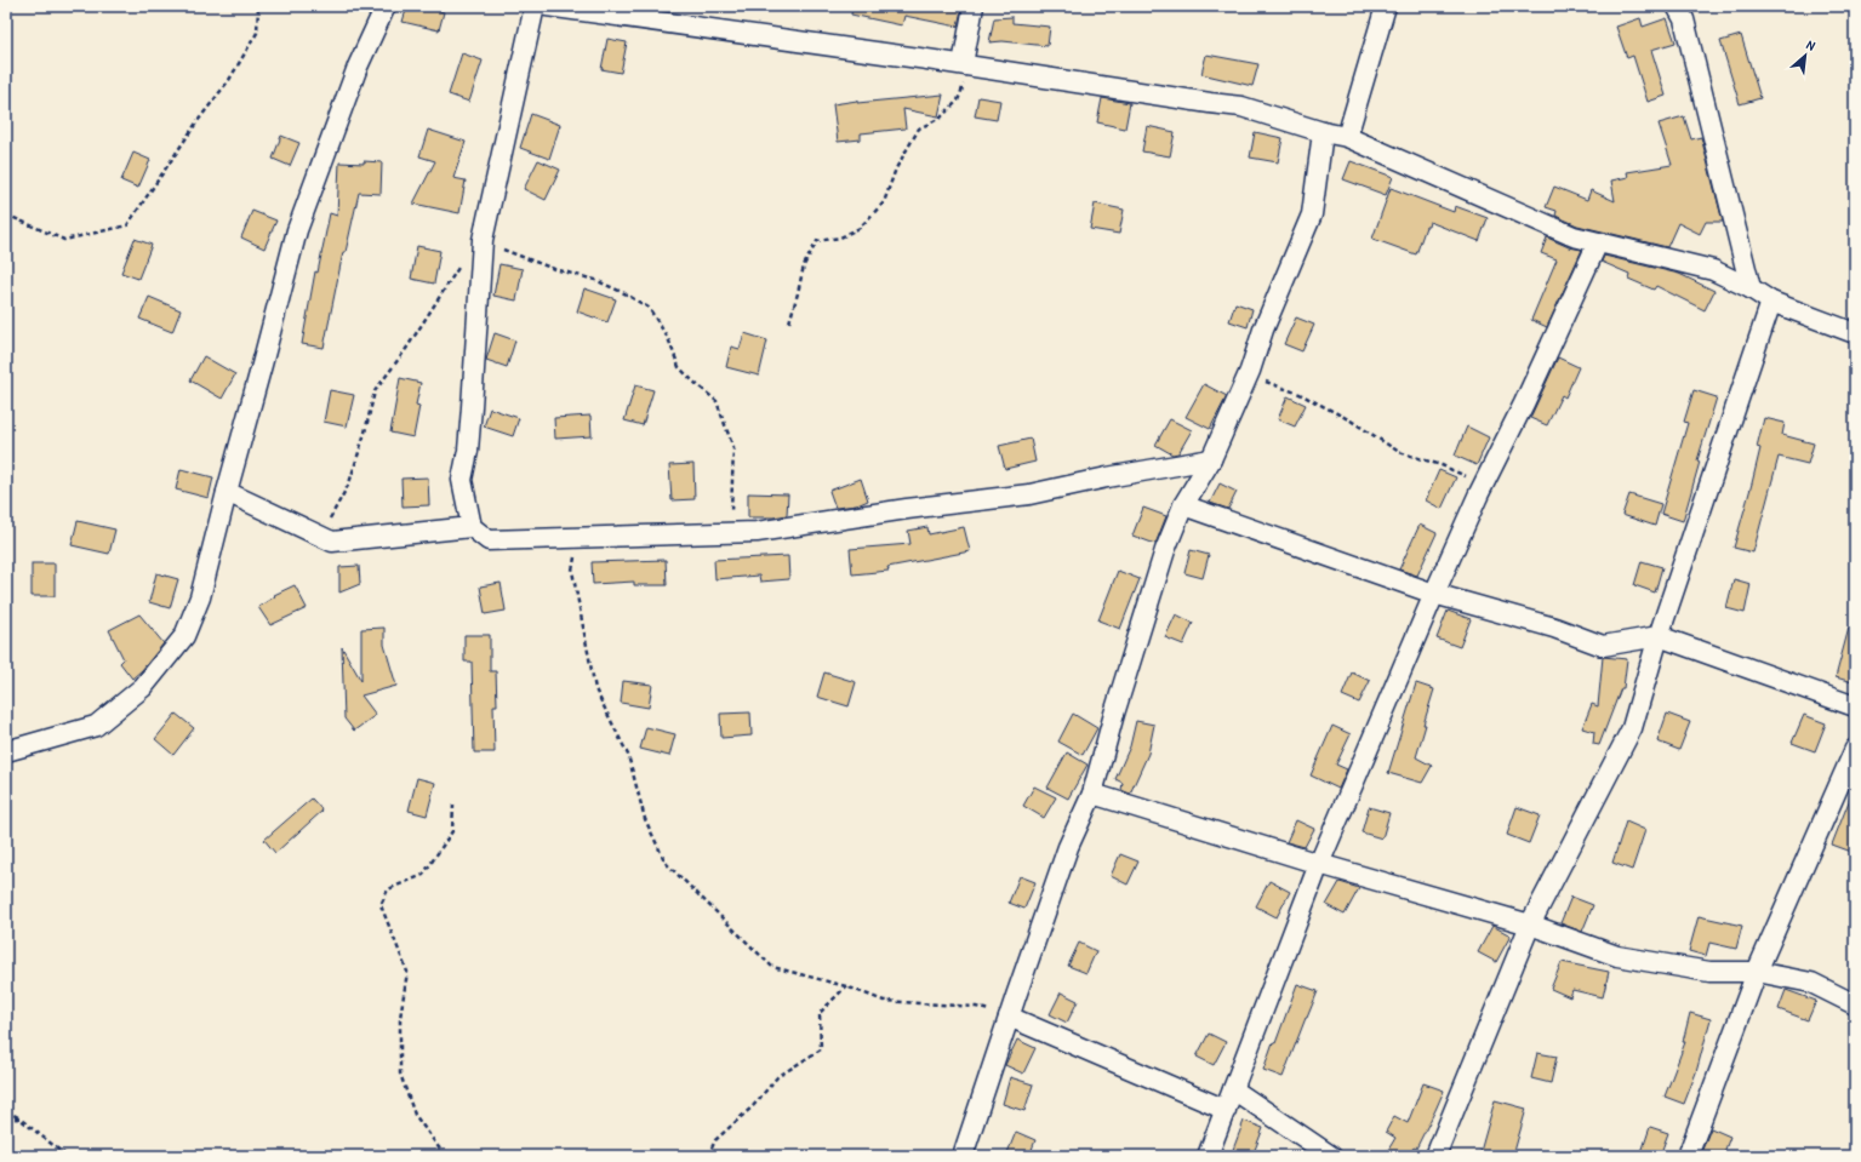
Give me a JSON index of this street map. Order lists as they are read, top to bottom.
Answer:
{
  "north": "top right"
}
